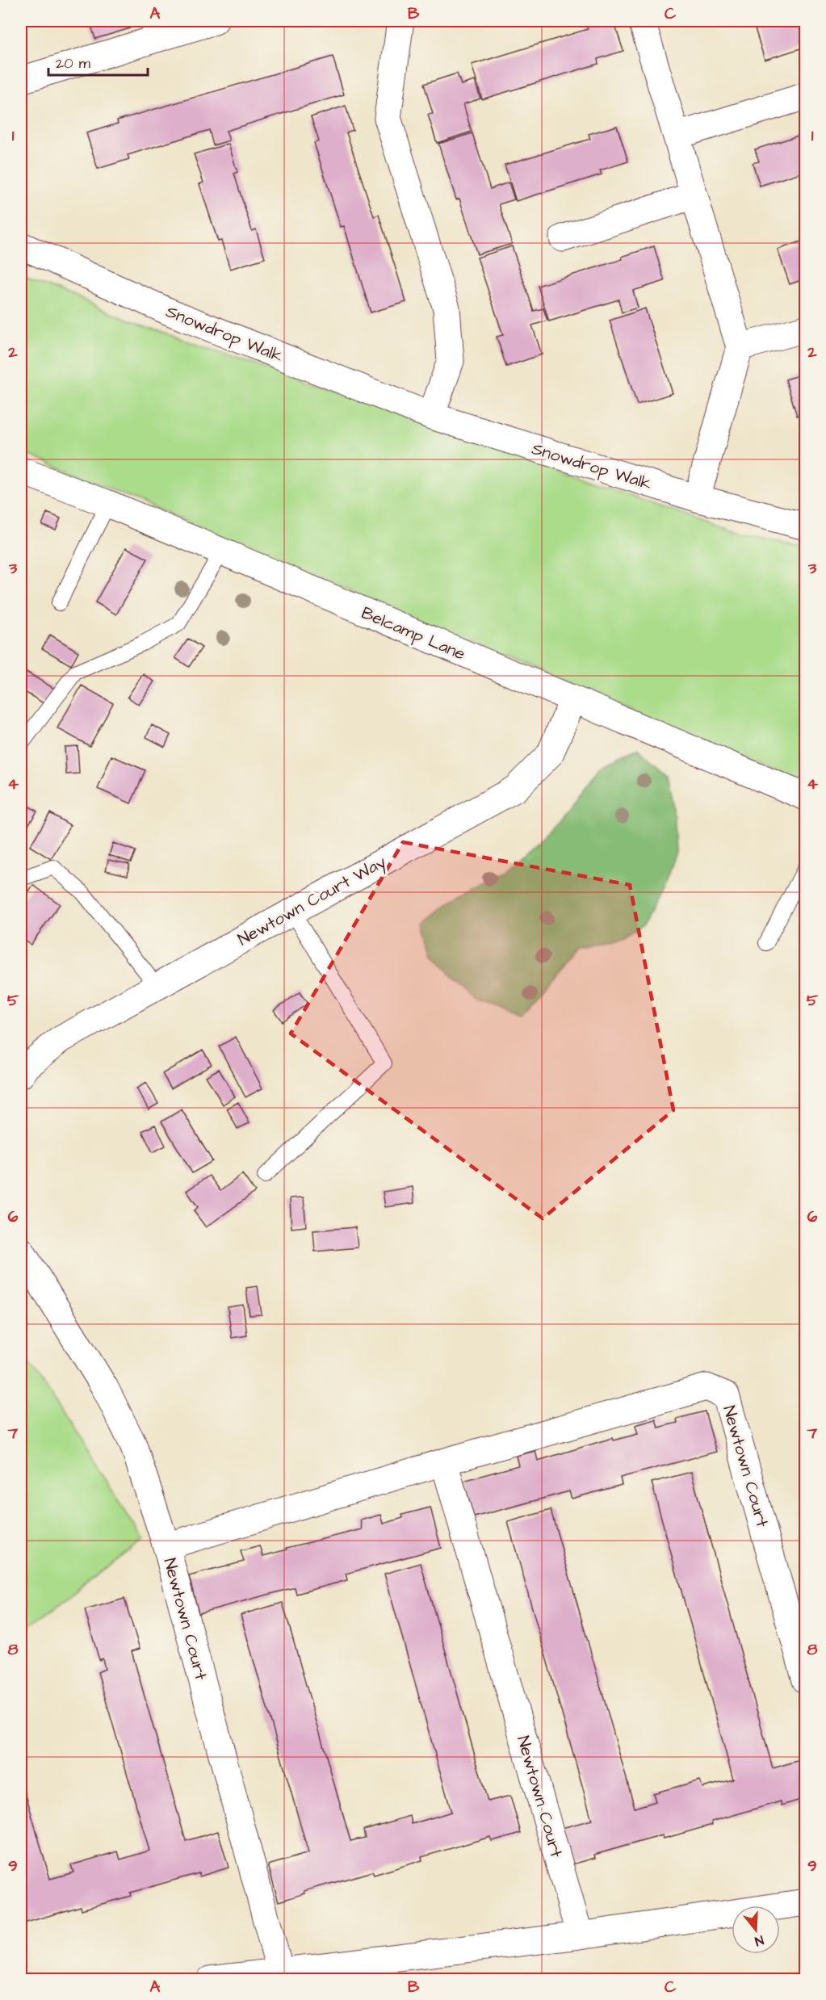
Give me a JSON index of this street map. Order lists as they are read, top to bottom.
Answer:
{
  "streets": {
    "street": [
      "Snowdrop Walk",
      "Belcamp Lane",
      "Newtown Court Way",
      "Newtown Court"
    ]
  },
  "crossings": [
    ["Belcamp Lane", "Newtown Court Way"]
  ],
  "scale_bar": "20 m",
  "north": "bottom",
  "grid": {
    "columns": ["A", "B", "C"],
    "rows": [
      "1",
      "2",
      "3",
      "4",
      "5",
      "6",
      "7",
      "8",
      "9"
    ]
  }
}
